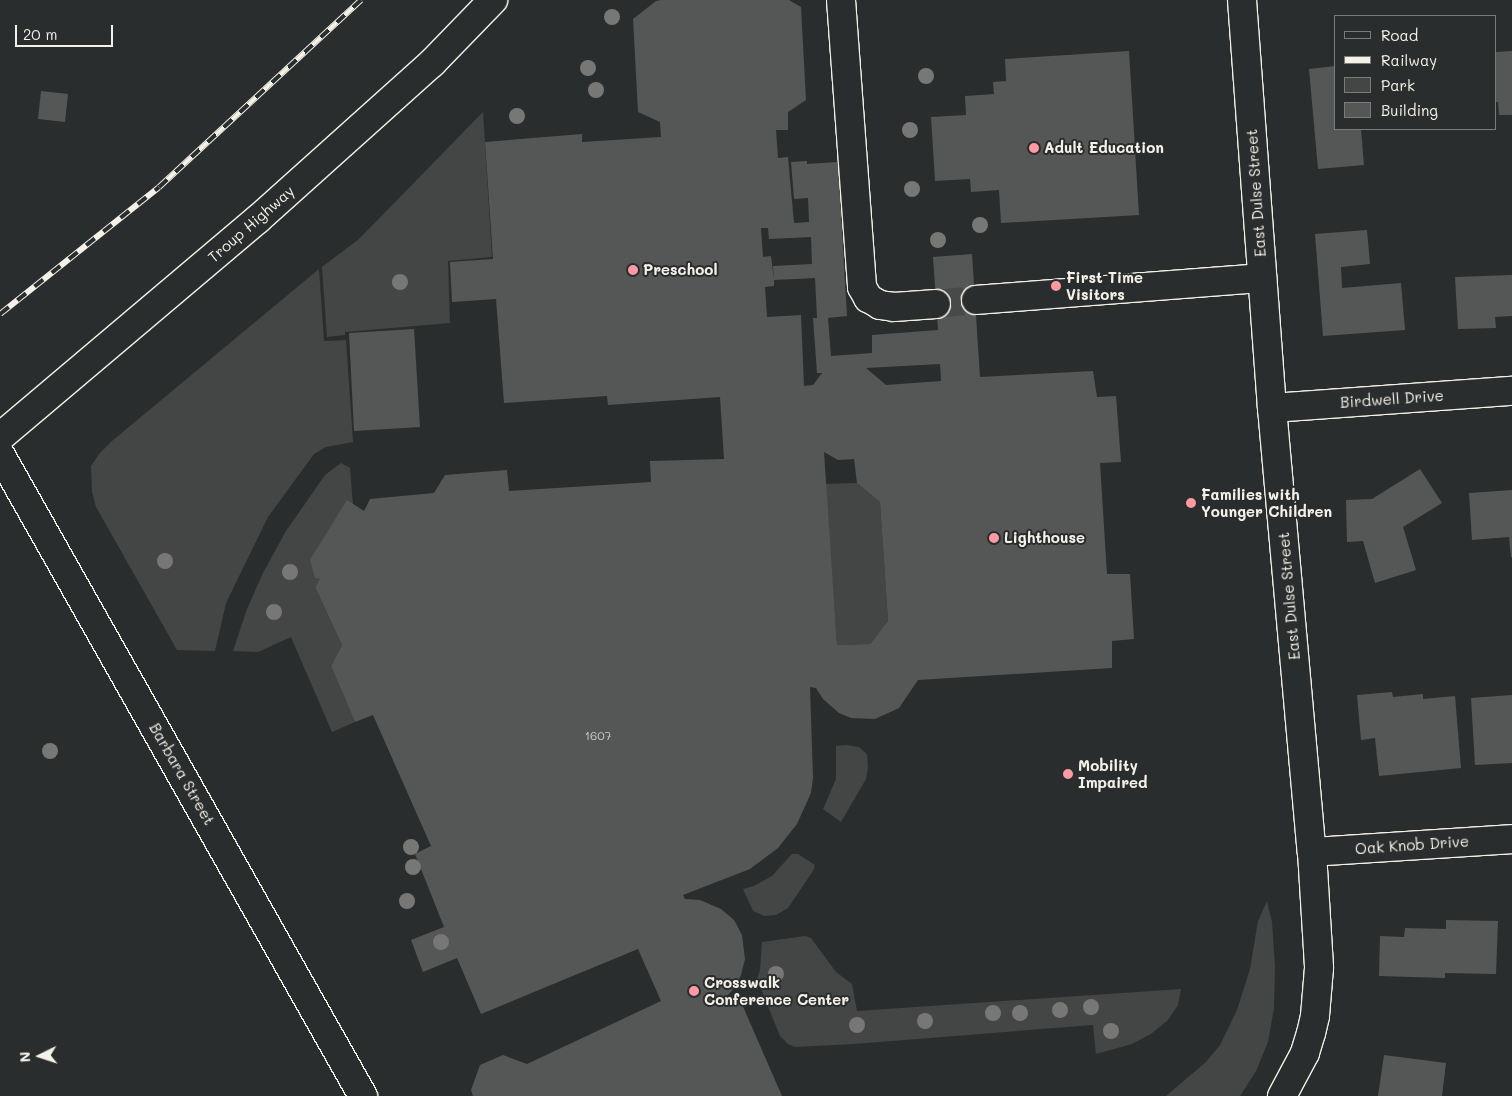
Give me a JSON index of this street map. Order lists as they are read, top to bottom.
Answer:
{
  "streets": {
    "street": [
      "East Dulse Street",
      "Troup Highway",
      "Birdwell Drive",
      "Barbara Street",
      "Oak Knob Drive"
    ]
  },
  "crossings": [
    ["East Dulse Street", "Birdwell Drive"],
    ["East Dulse Street", "Oak Knob Drive"]
  ],
  "places": [
    "Adult Education",
    "Preschool",
    "First Time Visitors",
    "Families with Younger Children",
    "Lighthouse",
    "Mobility Impaired",
    "Crosswalk Conference Center"
  ],
  "house_numbers": ["1607"],
  "legend": [
    "Road",
    "Railway",
    "Park",
    "Building"
  ],
  "scale_bar": "20 m",
  "north": "left"
}
